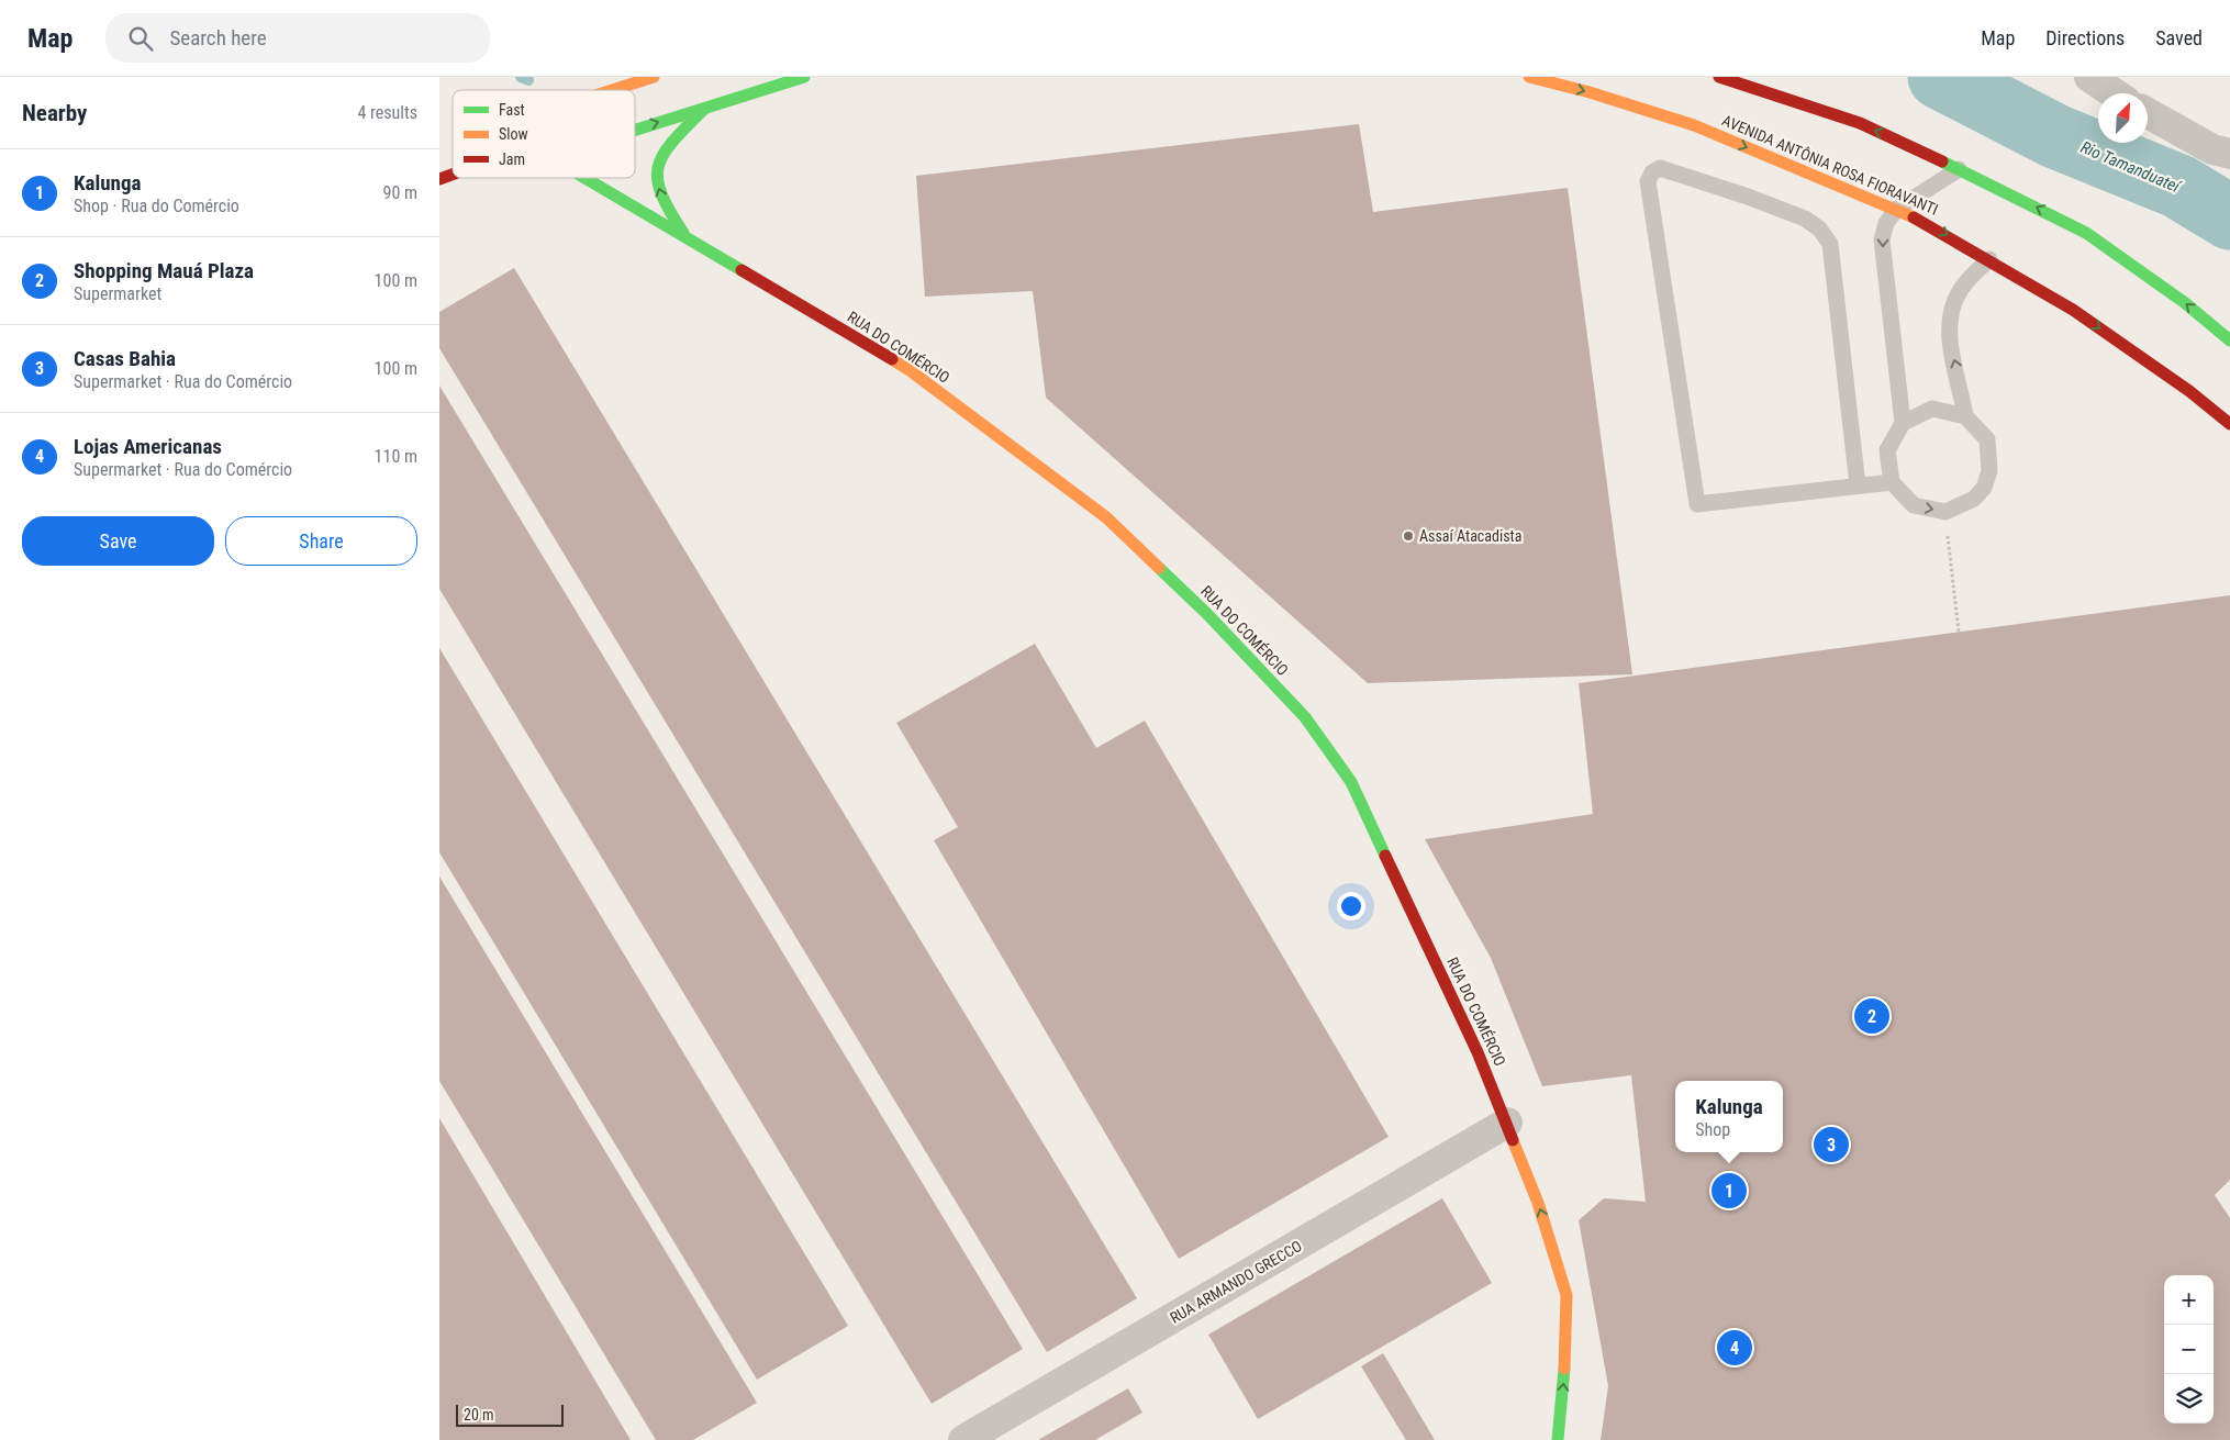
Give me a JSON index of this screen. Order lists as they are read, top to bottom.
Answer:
{
  "streets": {
    "main road": ["AVENIDA ANTÔNIA ROSA FIORAVANTI", "RUA DO COMÉRCIO"],
    "street": ["RUA ARMANDO GRECCO"]
  },
  "crossings": [
    ["RUA DO COMÉRCIO", "RUA ARMANDO GRECCO"]
  ],
  "water": ["Rio Tamanduateí"],
  "places": ["Assaí Atacadista"],
  "legend": ["Fast", "Slow", "Jam"],
  "scale_bar": "20 m",
  "north": "top right",
  "page": {
    "header": "Map",
    "search": "Search here",
    "nav": ["Map", "Directions", "Saved"],
    "heading": ["Nearby", "4 results"],
    "list": [
      {
        "mark": "1",
        "name": "Kalunga",
        "note": "Shop · Rua do Comércio",
        "value": "90 m"
      },
      {
        "mark": "2",
        "name": "Shopping Mauá Plaza",
        "note": "Supermarket",
        "value": "100 m"
      },
      {
        "mark": "3",
        "name": "Casas Bahia",
        "note": "Supermarket · Rua do Comércio",
        "value": "100 m"
      },
      {
        "mark": "4",
        "name": "Lojas Americanas",
        "note": "Supermarket · Rua do Comércio",
        "value": "110 m"
      }
    ],
    "buttons": ["Save", "Share"],
    "pins": [
      "2",
      "3",
      "1",
      "4"
    ],
    "popup": ["Kalunga", "Shop"],
    "map_buttons": ["+", "−"],
    "scale": "20 m"
  }
}
